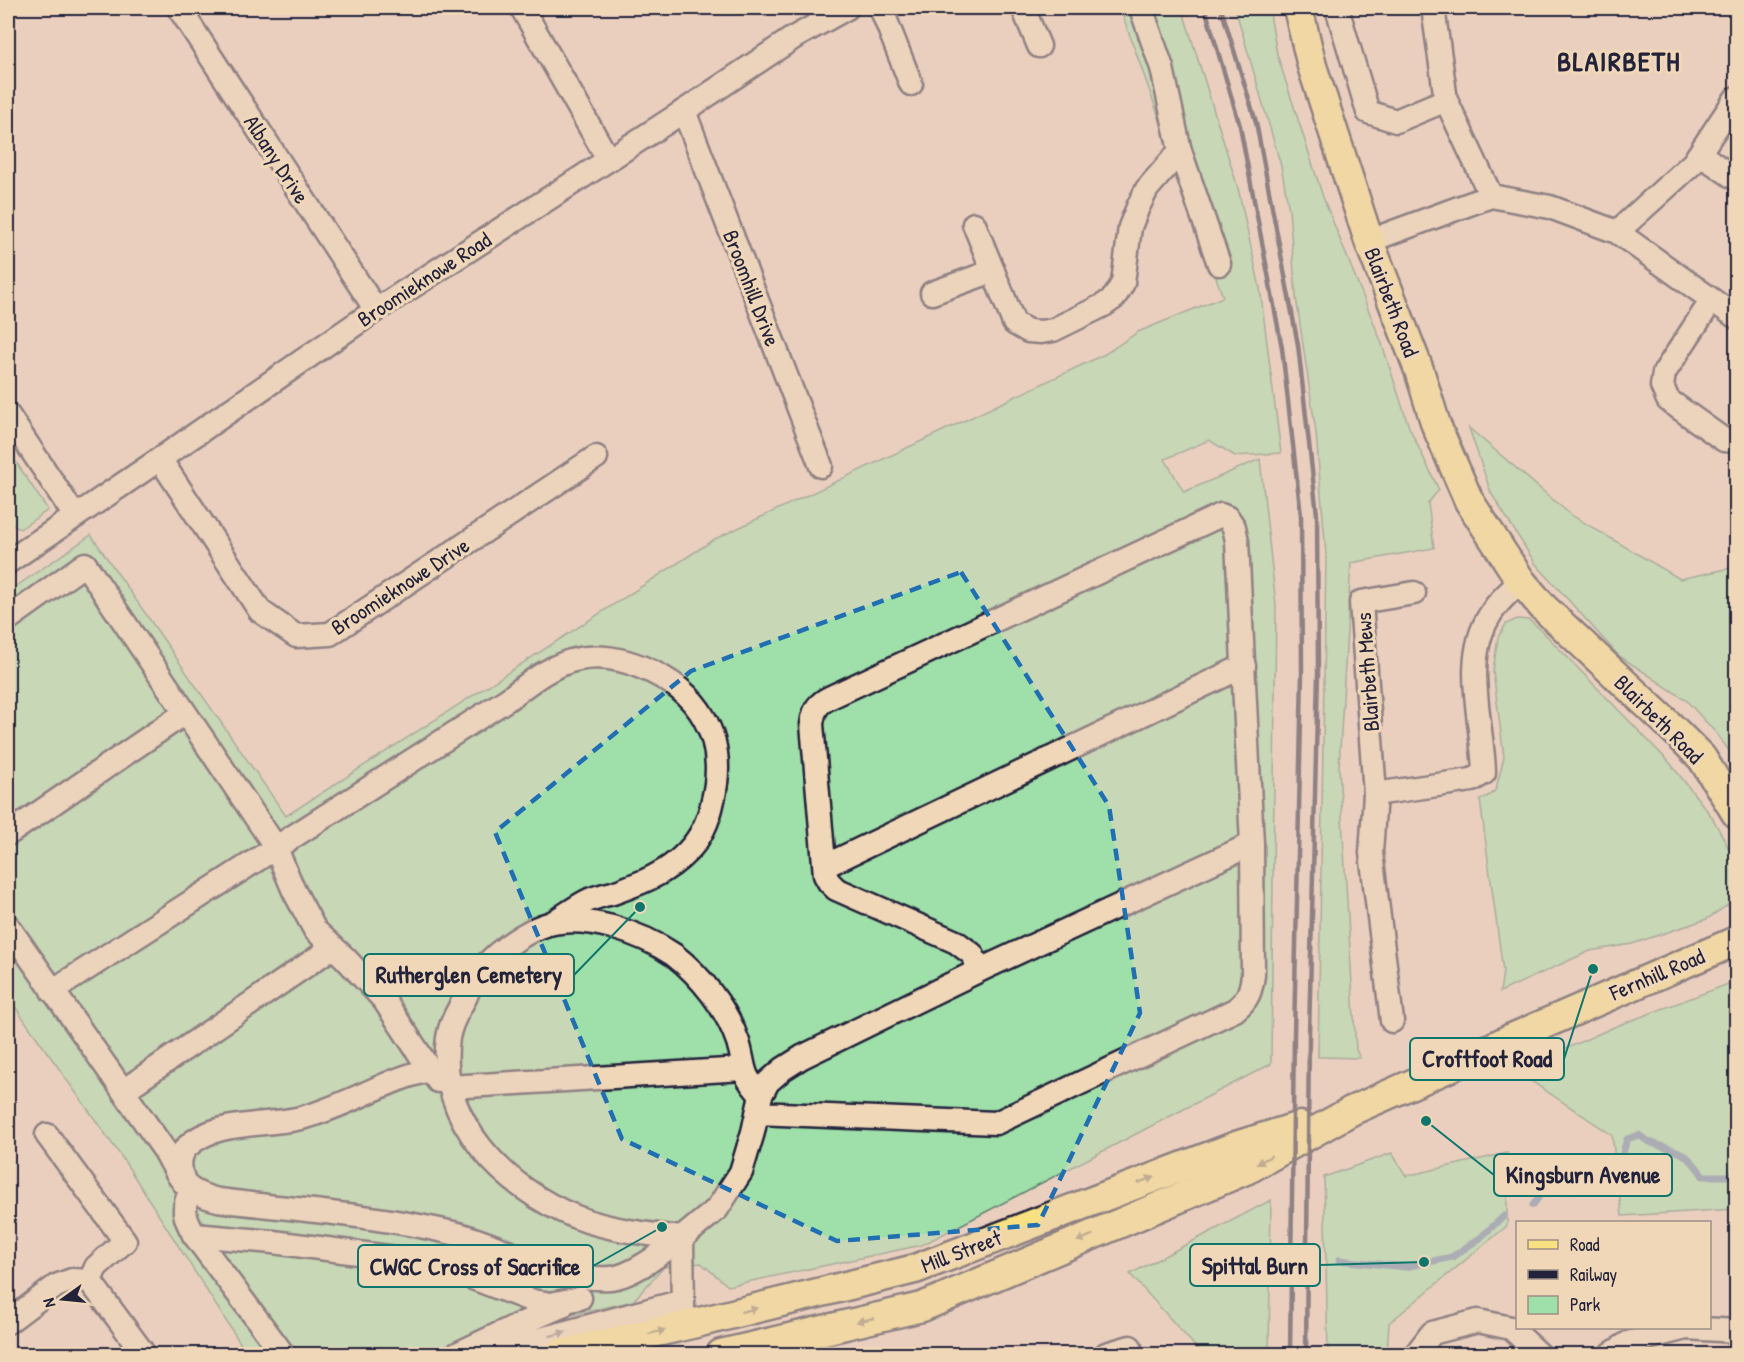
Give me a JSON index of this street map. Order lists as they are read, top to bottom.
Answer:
{
  "streets": {
    "main road": ["Blairbeth Road", "Fernhill Road", "Mill Street"],
    "street": [
      "Albany Drive",
      "Broomieknowe Road",
      "Broomhill Drive",
      "Broomieknowe Drive",
      "Blairbeth Mews"
    ]
  },
  "crossings": [
    ["Albany Drive", "Broomieknowe Road"],
    ["Broomieknowe Road", "Broomhill Drive"],
    ["Broomieknowe Road", "Broomieknowe Drive"],
    ["Fernhill Road", "Mill Street"]
  ],
  "districts": ["BLAIRBETH"],
  "places": [
    "Rutherglen Cemetery",
    "Croftfoot Road",
    "Kingsburn Avenue",
    "CWGC Cross of Sacrifice",
    "Spittal Burn"
  ],
  "legend": ["Road", "Railway", "Park"],
  "north": "left"
}
